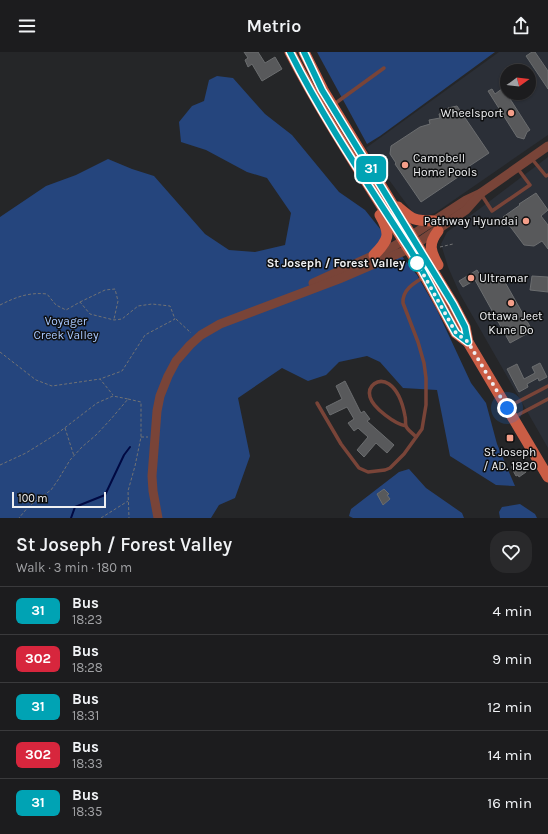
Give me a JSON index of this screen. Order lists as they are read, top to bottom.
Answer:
{
  "parks": ["Voyager Creek Valley"],
  "places": {
    "other": [
      "Wheelsport",
      "Campbell Home Pools",
      "Pathway Hyundai",
      "St Joseph / Forest Valley",
      "Ultramar",
      "Ottawa Jeet Kune Do"
    ],
    "transit": ["St Joseph / AD. 1820"]
  },
  "lines": ["bus line 31"],
  "scale_bar": "100 m",
  "north": "right",
  "page": {
    "header": "Metrio",
    "on_map": "31",
    "scale": "100 m",
    "heading": ["St Joseph / Forest Valley", "Walk · 3 min · 180 m"],
    "list": [
      {
        "mark": "31",
        "name": "Bus",
        "note": "18:23",
        "value": "4 min"
      },
      {
        "mark": "302",
        "name": "Bus",
        "note": "18:28",
        "value": "9 min"
      },
      {
        "mark": "31",
        "name": "Bus",
        "note": "18:31",
        "value": "12 min"
      },
      {
        "mark": "302",
        "name": "Bus",
        "note": "18:33",
        "value": "14 min"
      },
      {
        "mark": "31",
        "name": "Bus",
        "note": "18:35",
        "value": "16 min"
      }
    ]
  }
}
